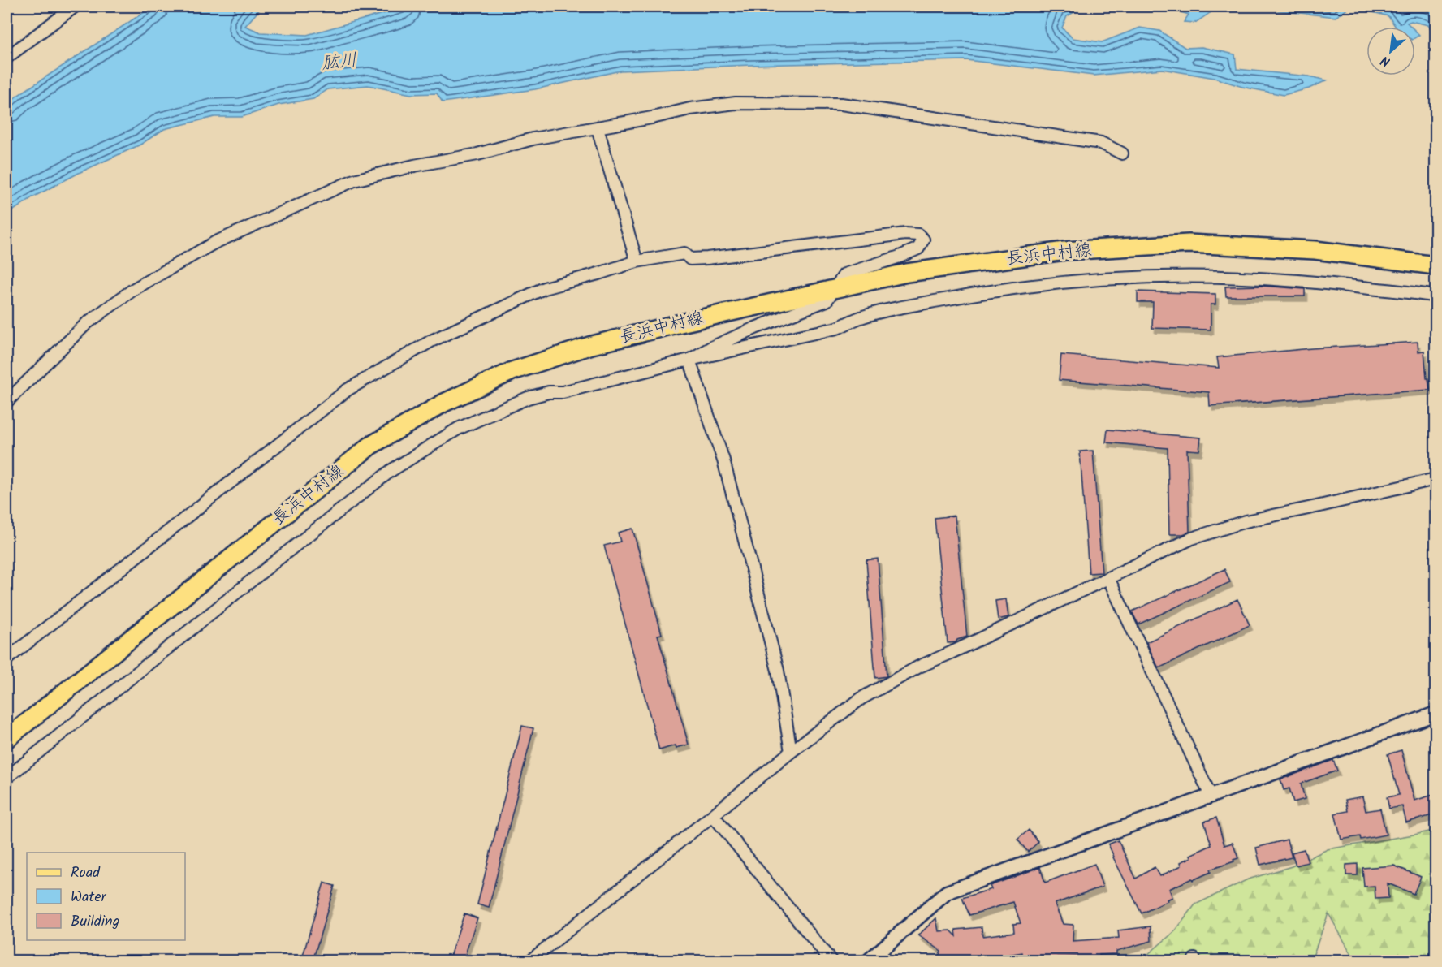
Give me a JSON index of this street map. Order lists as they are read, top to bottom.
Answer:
{
  "streets": {
    "main road": ["長浜中村線"]
  },
  "water": ["肱川"],
  "legend": ["Road", "Water", "Building"],
  "north": "bottom left"
}
